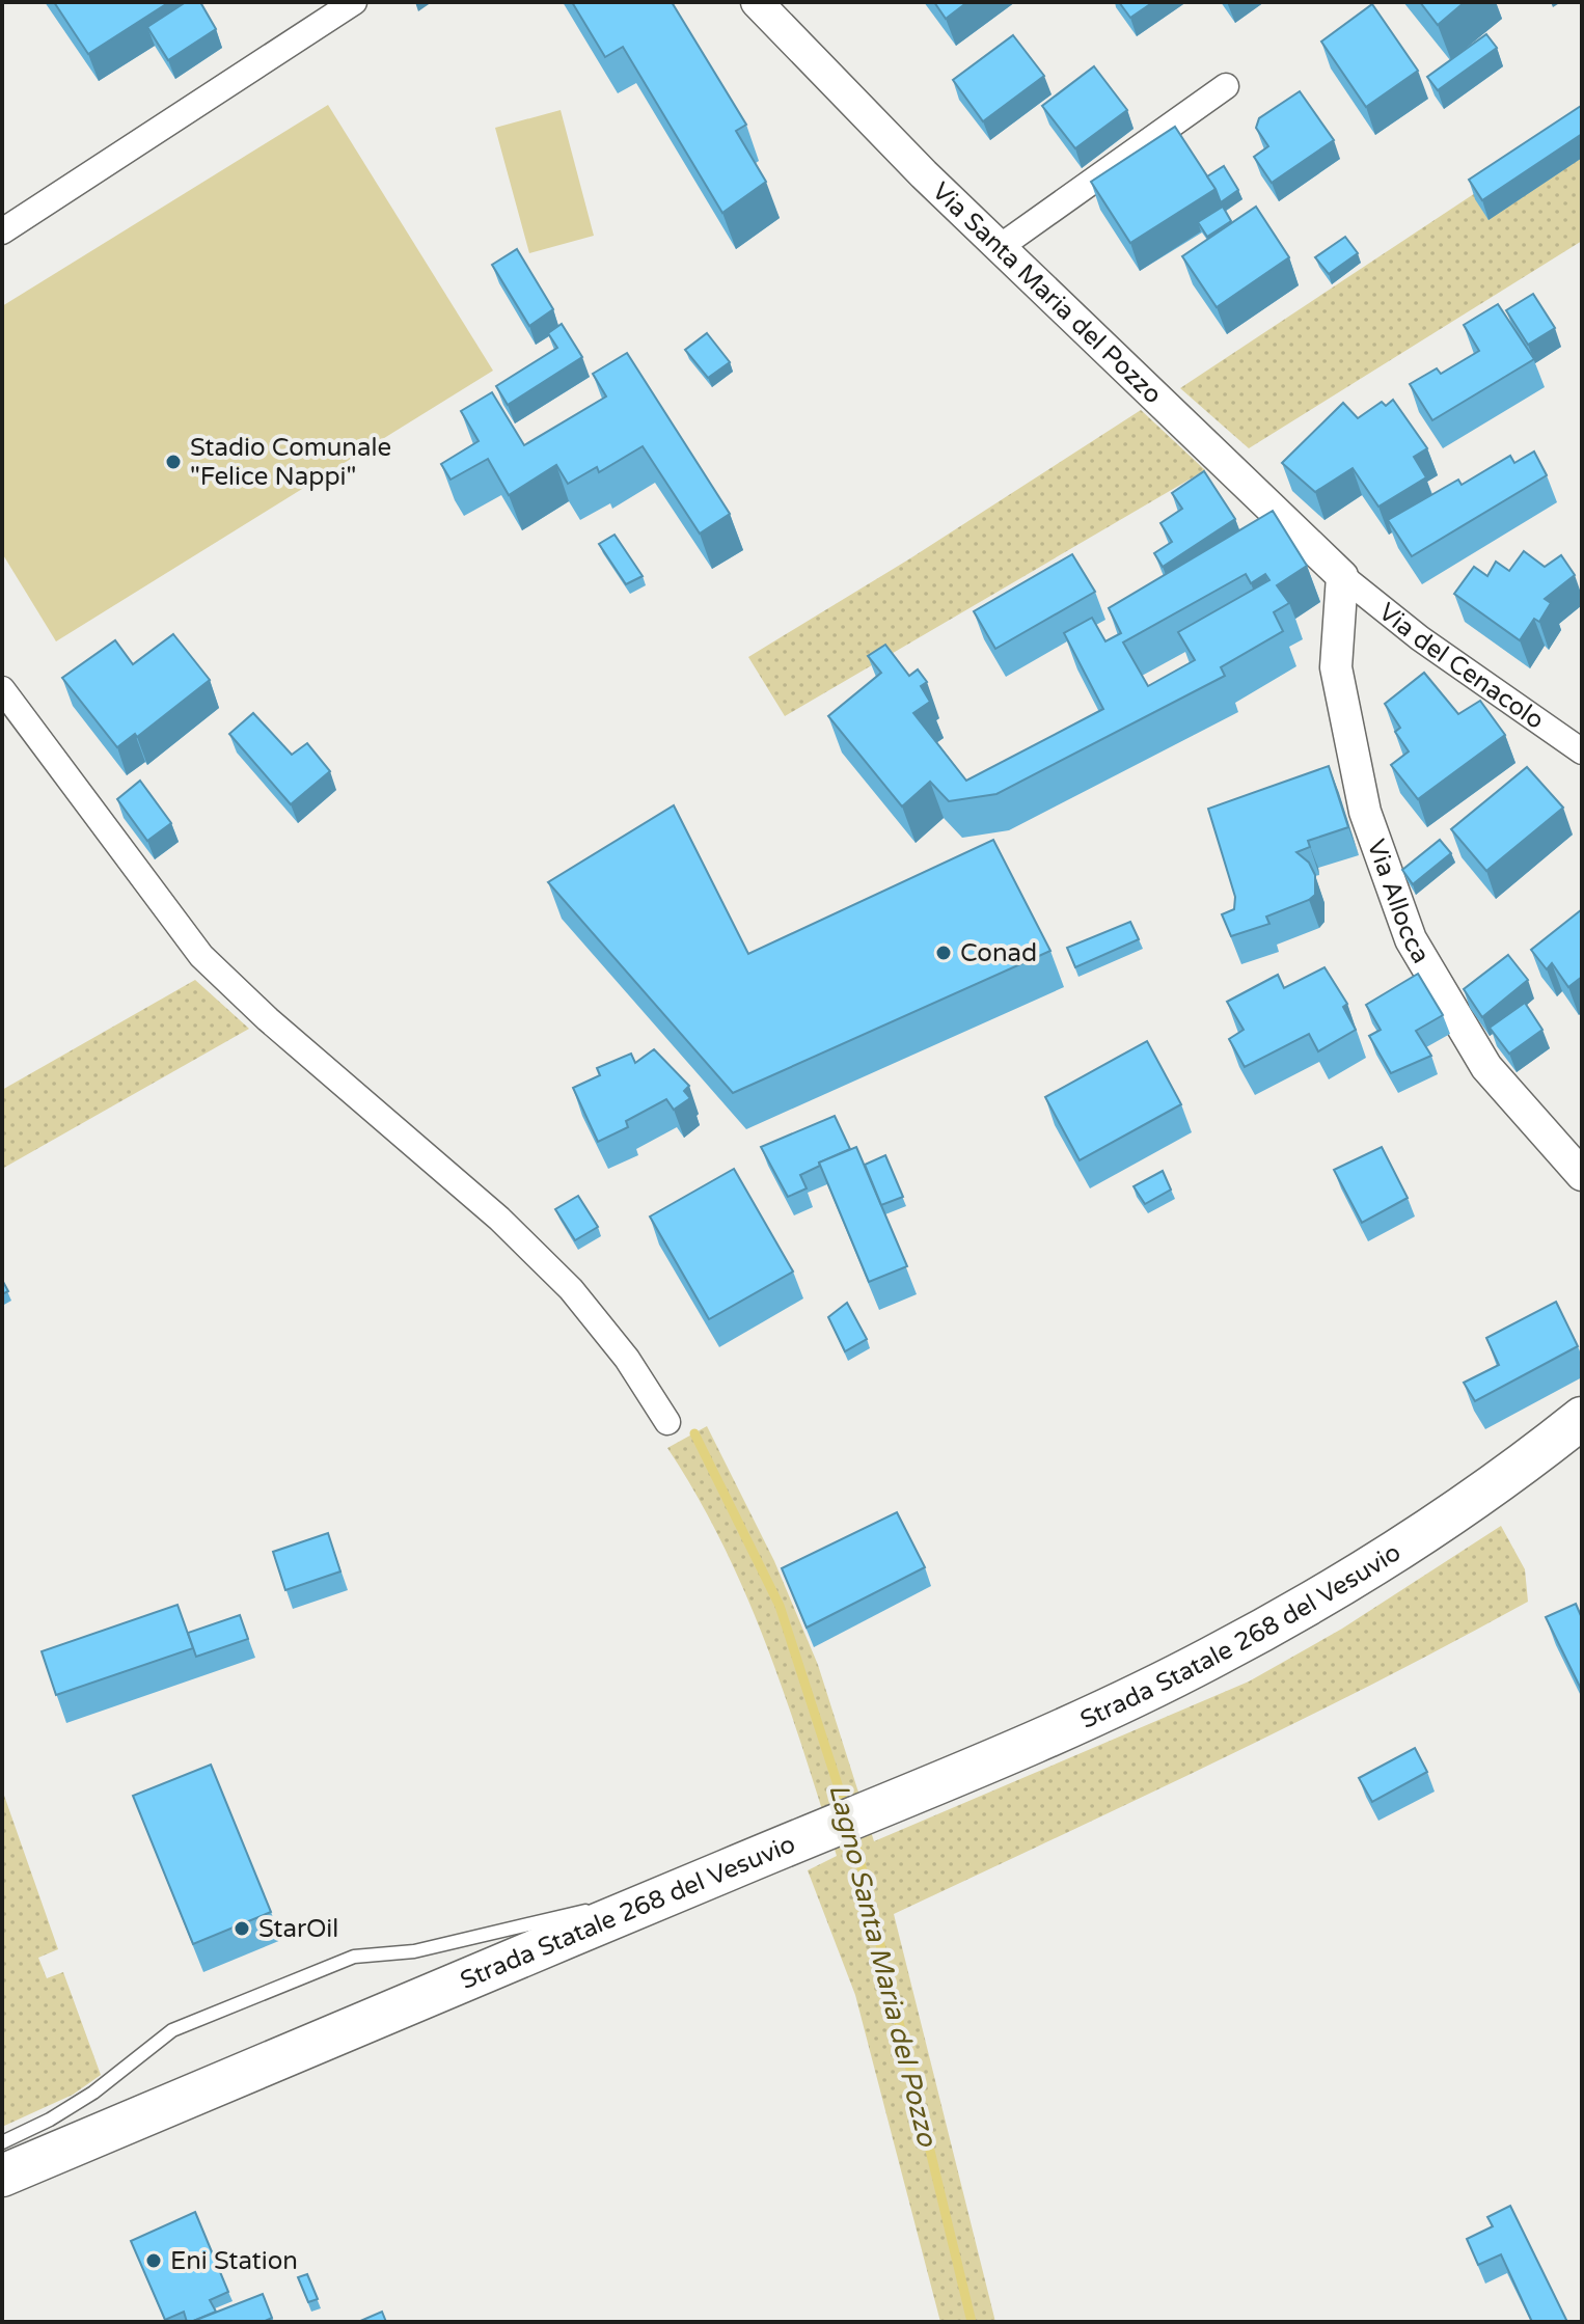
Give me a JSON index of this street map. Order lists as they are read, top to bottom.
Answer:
{
  "streets": {
    "highway": ["Strada Statale 268 del Vesuvio"],
    "street": ["Via Santa Maria del Pozzo", "Via del Cenacolo", "Via Allocca"]
  },
  "crossings": [
    ["Via Santa Maria del Pozzo", "Via del Cenacolo"],
    ["Via Santa Maria del Pozzo", "Via Allocca"],
    ["Via del Cenacolo", "Via Allocca"]
  ],
  "water": ["Lagno Santa Maria del Pozzo"],
  "places": [
    "Stadio Comunale \"Felice Nappi\"",
    "Conad",
    "StarOil",
    "Eni Station"
  ]
}
